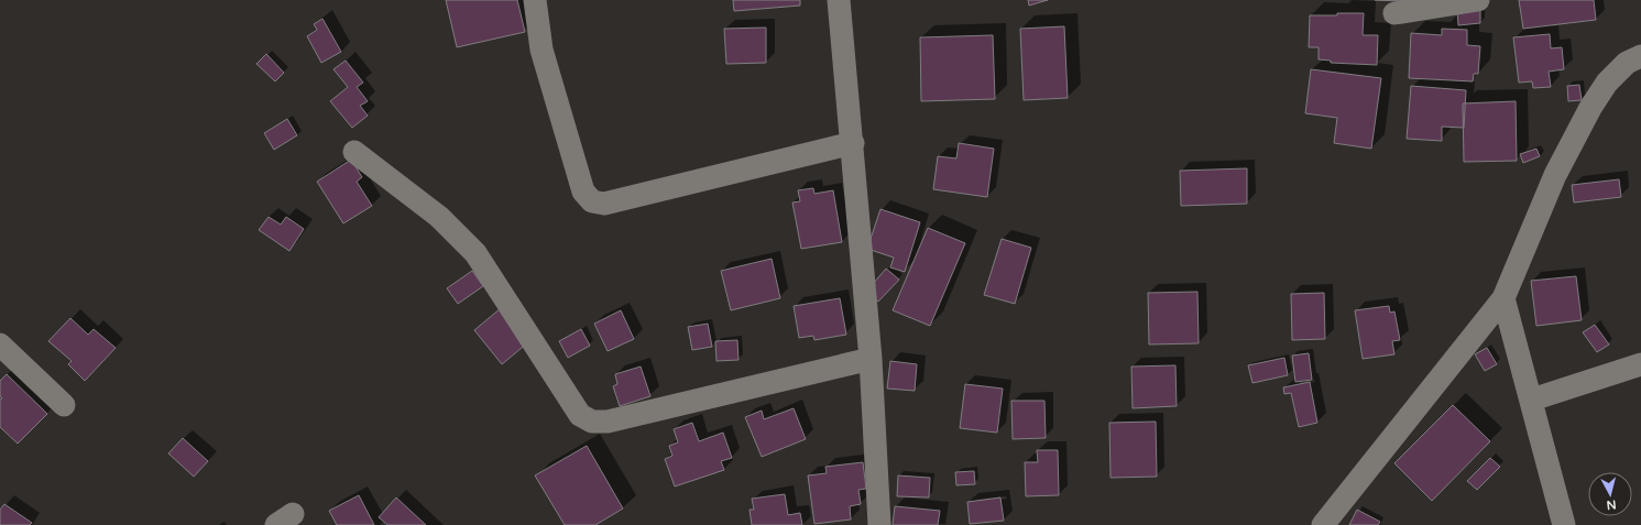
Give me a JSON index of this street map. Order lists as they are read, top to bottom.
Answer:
{
  "north": "bottom"
}
